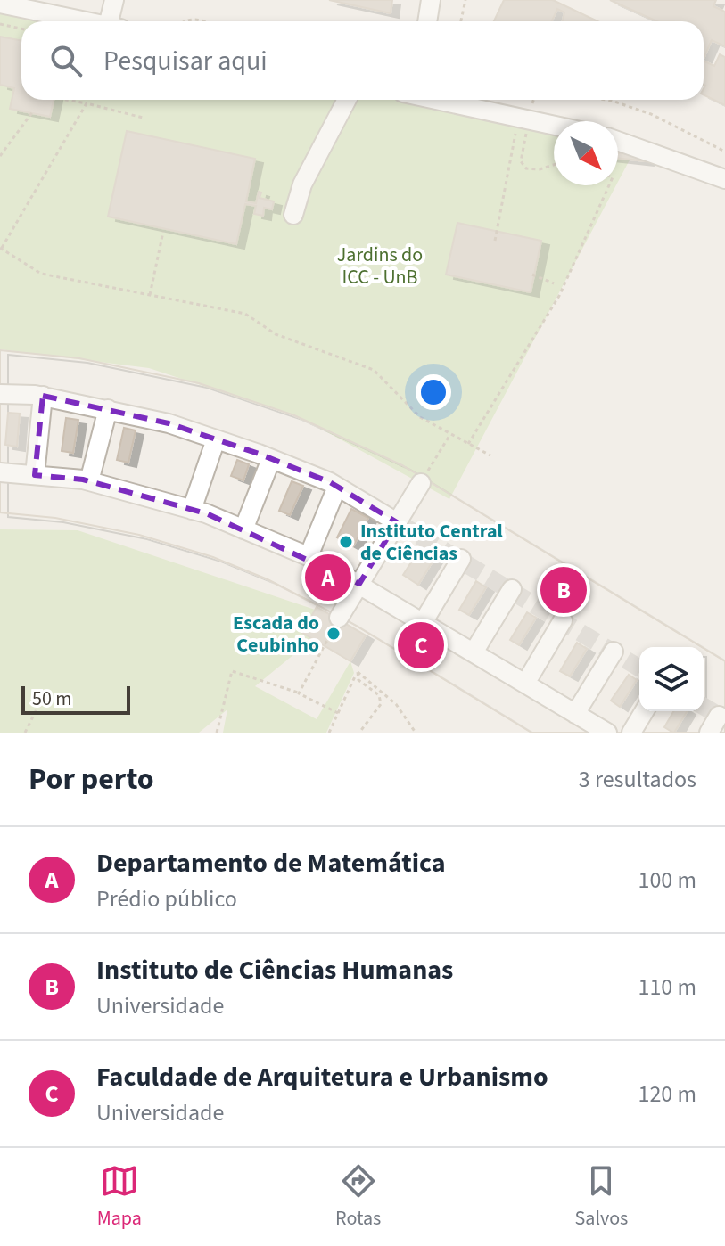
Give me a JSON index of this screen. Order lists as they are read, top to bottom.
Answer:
{
  "parks": ["Jardins do ICC - UnB"],
  "places": ["Instituto Central de Ciências", "Escada do Ceubinho"],
  "scale_bar": "50 m",
  "north": "bottom right",
  "page": {
    "search": "Pesquisar aqui",
    "pins": ["A", "B", "C"],
    "scale": "50 m",
    "heading": ["Por perto", "3 resultados"],
    "list": [
      {
        "mark": "A",
        "name": "Departamento de Matemática",
        "note": "Prédio público",
        "value": "100 m"
      },
      {
        "mark": "B",
        "name": "Instituto de Ciências Humanas",
        "note": "Universidade",
        "value": "110 m"
      },
      {
        "mark": "C",
        "name": "Faculdade de Arquitetura e Urbanismo",
        "note": "Universidade",
        "value": "120 m"
      }
    ],
    "nav": ["Mapa", "Rotas", "Salvos"]
  }
}
